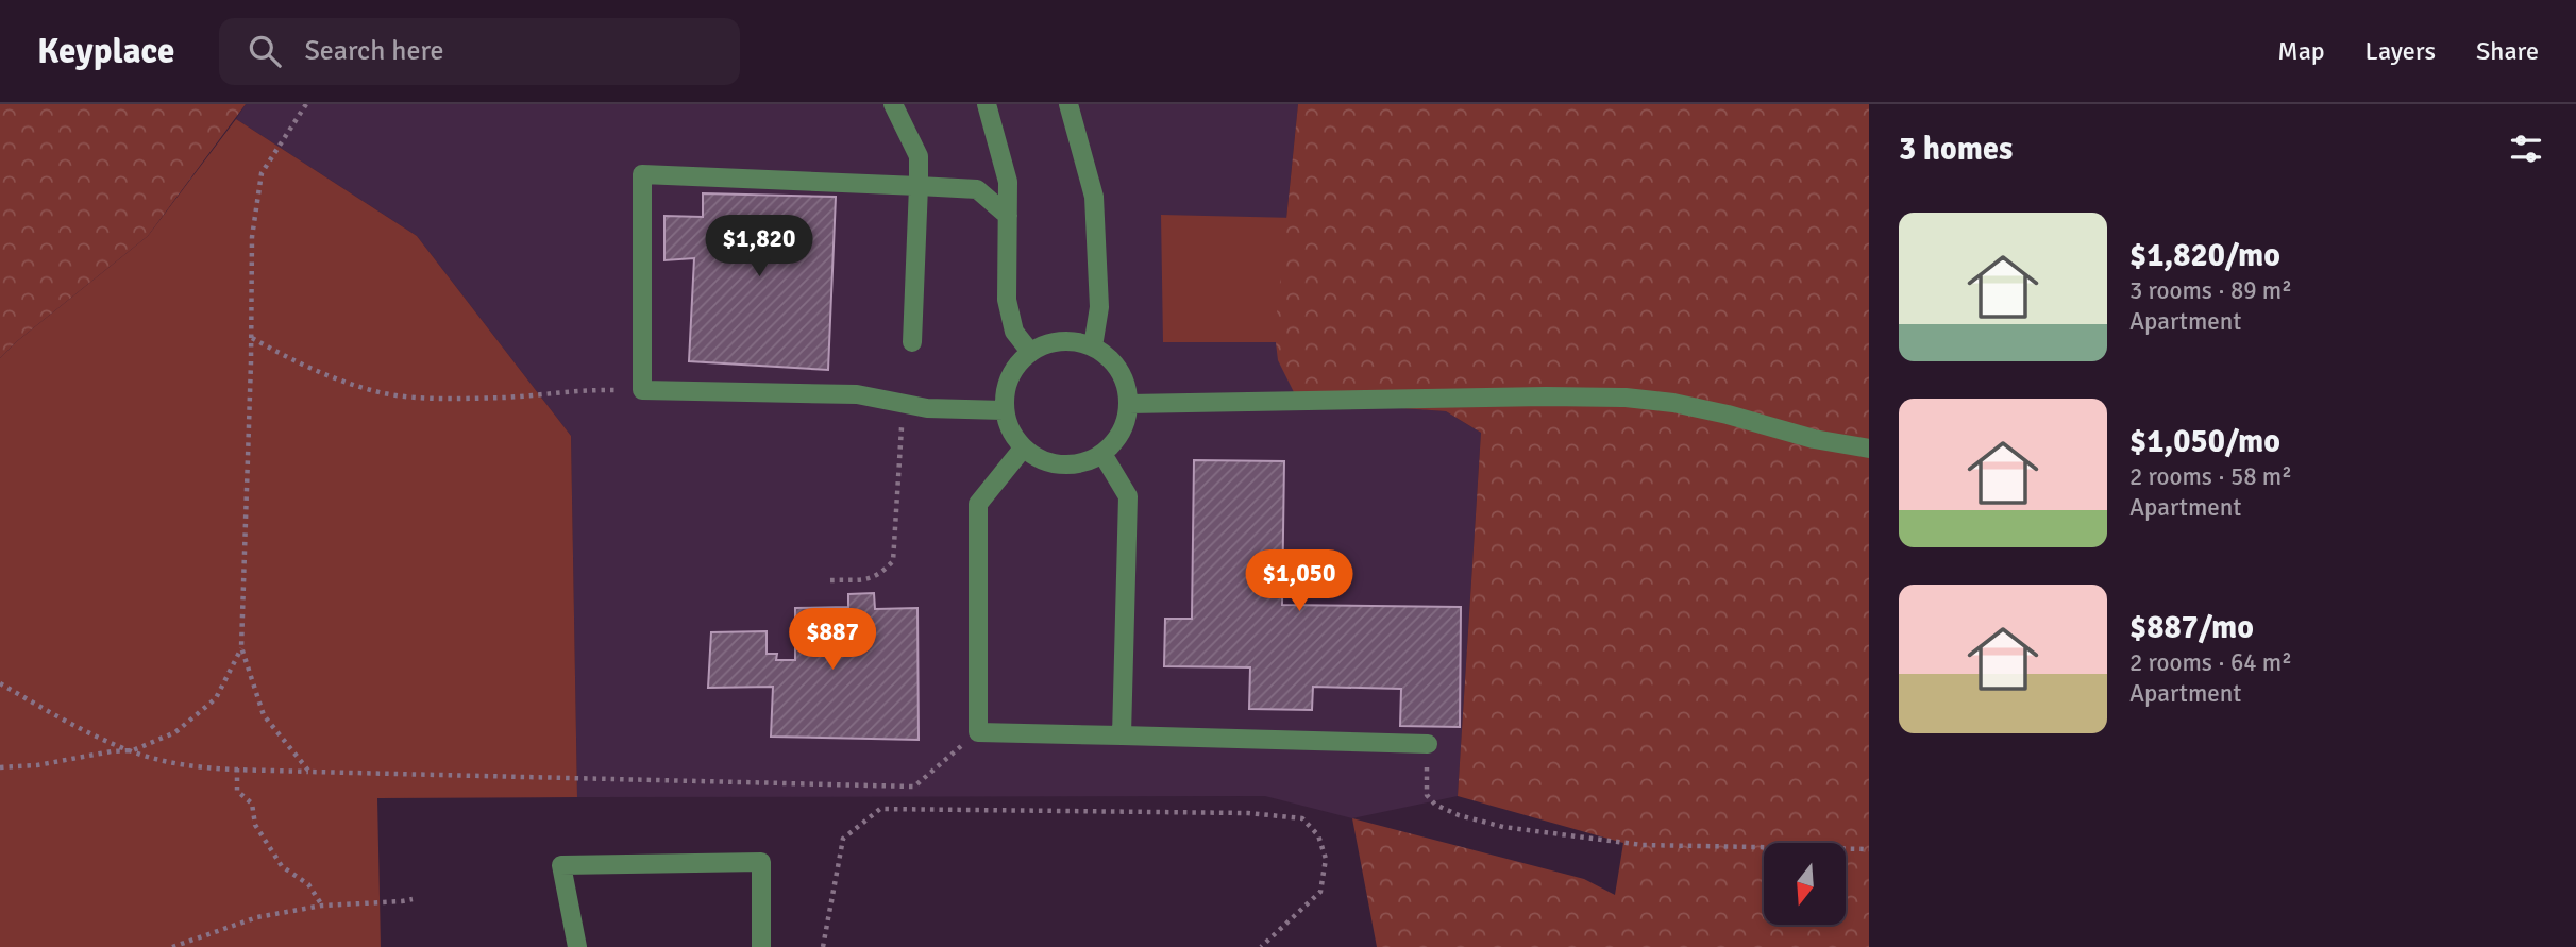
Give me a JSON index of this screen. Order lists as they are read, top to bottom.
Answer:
{
  "north": "bottom",
  "page": {
    "header": "Keyplace",
    "search": "Search here",
    "nav": ["Map", "Layers", "Share"],
    "heading": "3 homes",
    "list": [
      {
        "name": "$1,820/mo",
        "note": "3 rooms · 89 m² · Apartment"
      },
      {
        "name": "$1,050/mo",
        "note": "2 rooms · 58 m² · Apartment"
      },
      {
        "name": "$887/mo",
        "note": "2 rooms · 64 m² · Apartment"
      }
    ],
    "price": ["$1,820", "$1,050", "$887"]
  }
}
